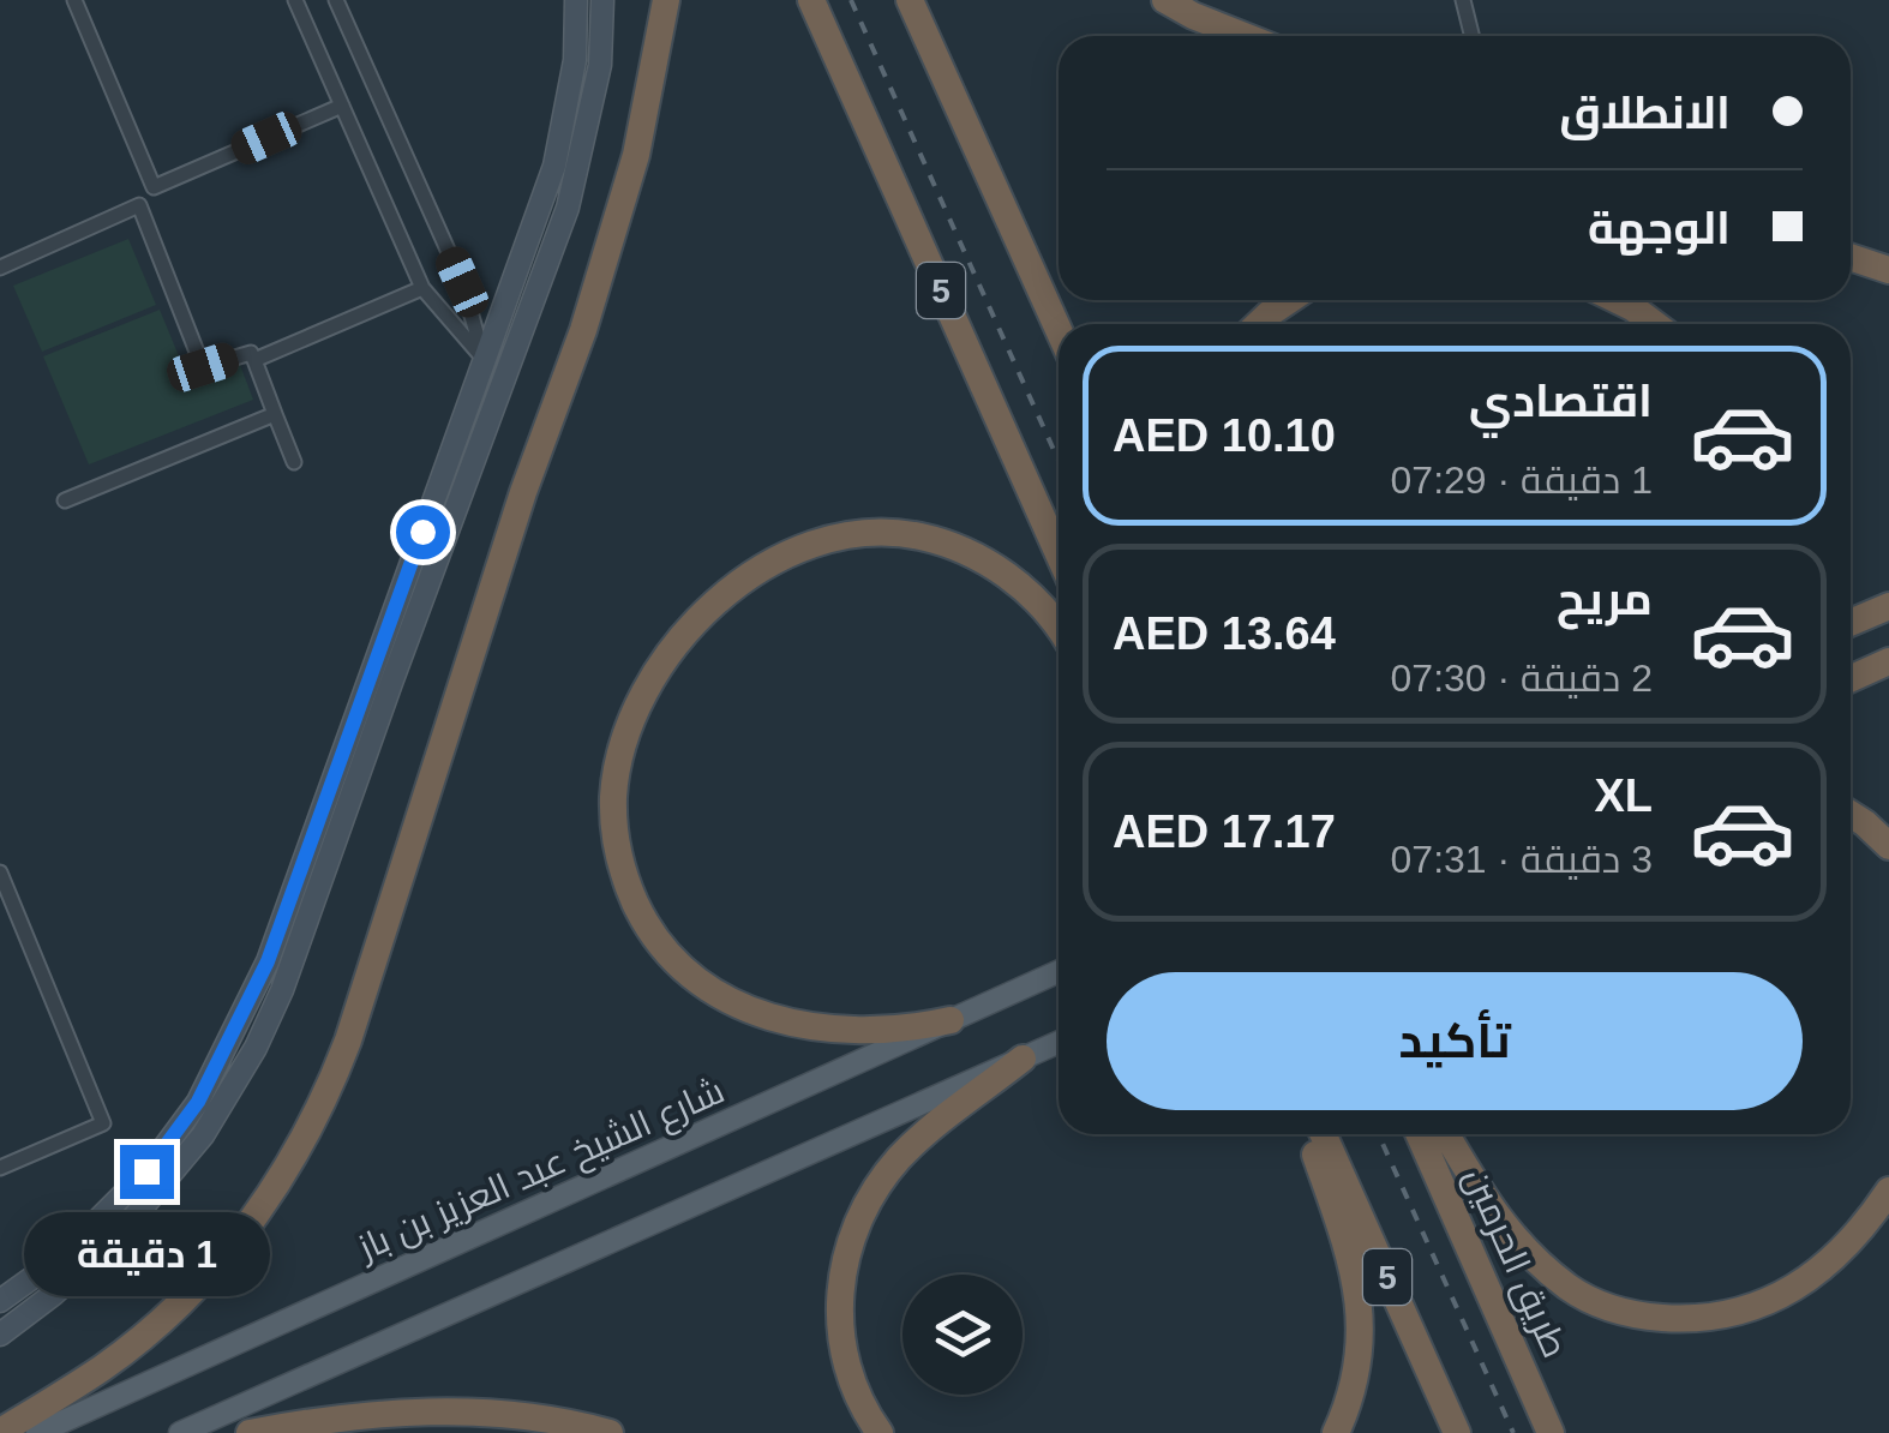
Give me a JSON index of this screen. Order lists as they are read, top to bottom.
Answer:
{
  "streets": {
    "highway": ["5", "طريق الحرمين"],
    "main road": ["شارع الشيخ عبد العزيز بن باز"]
  },
  "page": {
    "banner": ["الانطلاق", "الوجهة"],
    "list": [
      {
        "name": "اقتصادي",
        "note": "1 دقيقة · 07:29",
        "value": "AED 10.10"
      },
      {
        "name": "مريح",
        "note": "2 دقيقة · 07:30",
        "value": "AED 13.64"
      },
      {
        "name": "XL",
        "note": "3 دقيقة · 07:31",
        "value": "AED 17.17"
      }
    ],
    "buttons": "تأكيد",
    "bubble": "1 دقيقة"
  }
}
